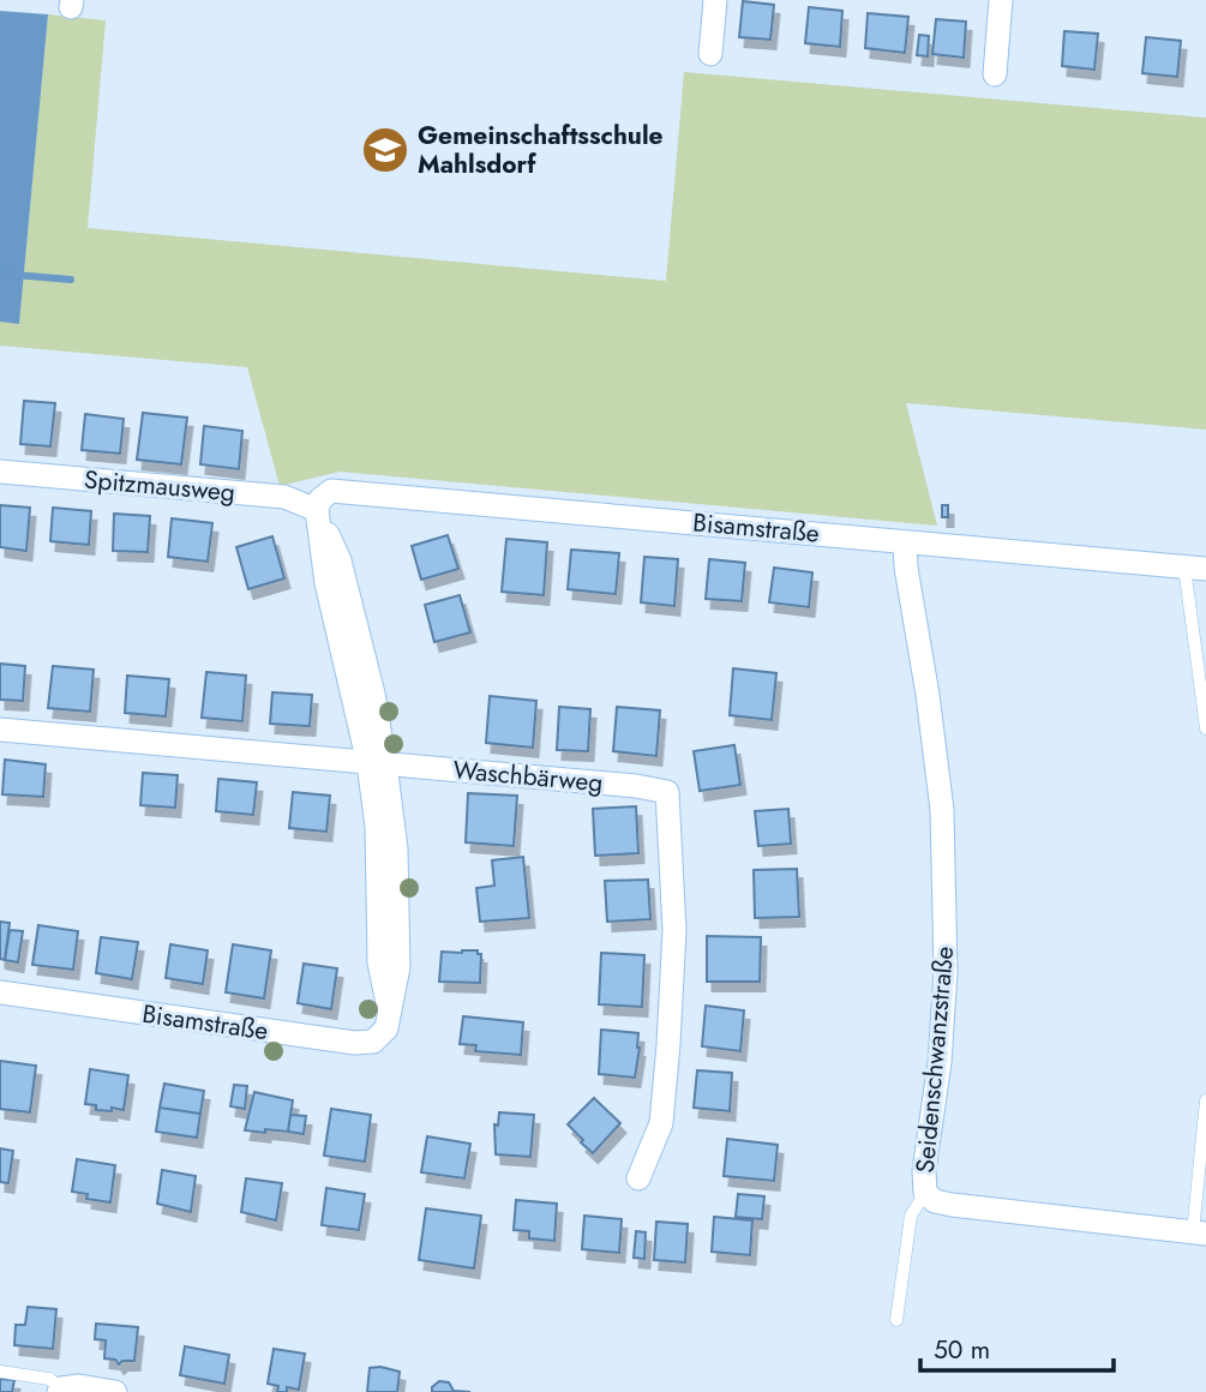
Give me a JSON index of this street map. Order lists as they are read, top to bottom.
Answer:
{
  "streets": {
    "street": [
      "Spitzmausweg",
      "Bisamstraße",
      "Waschbärweg",
      "Seidenschwanzstraße"
    ]
  },
  "crossings": [
    ["Spitzmausweg", "Bisamstraße"],
    ["Bisamstraße", "Waschbärweg"],
    ["Bisamstraße", "Seidenschwanzstraße"]
  ],
  "places": {
    "school or university": ["Gemeinschaftsschule Mahlsdorf"]
  },
  "scale_bar": "50 m"
}
